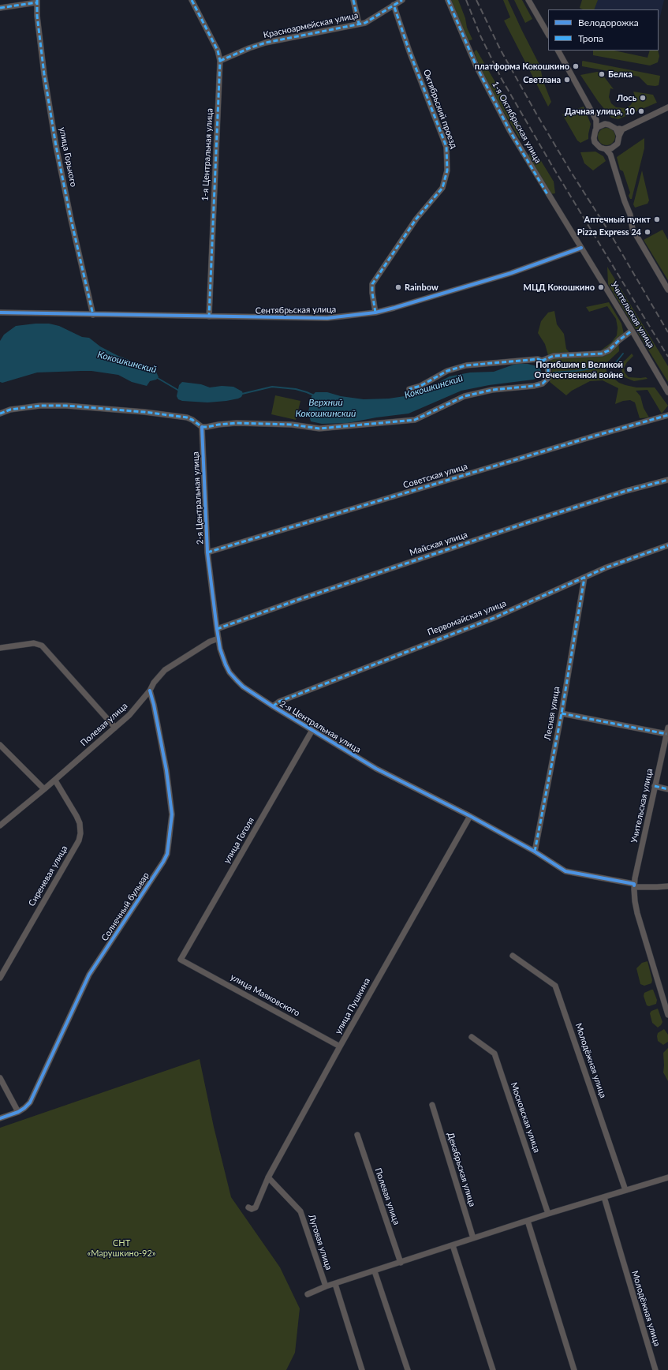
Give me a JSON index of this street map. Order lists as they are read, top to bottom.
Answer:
{
  "streets": {
    "street": [
      "Красноармейская улица",
      "Октябрьский проезд",
      "1-я Октябрьская улица",
      "1-я Центральная улица",
      "улица Горького",
      "Сентябрьская улица",
      "Учительская улица",
      "Советская улица",
      "2-я Центральная улица",
      "Майская улица",
      "Первомайская улица",
      "Лесная улица",
      "Полевая улица",
      "улица Гоголя",
      "Сиреневая улица",
      "Солнечный бульвар",
      "улица Маяковского",
      "улица Пушкина",
      "Молодёжная улица",
      "Московская улица",
      "Декабрьская улица",
      "Луговая улица"
    ]
  },
  "crossings": [
    ["Красноармейская улица", "Октябрьский проезд"],
    ["Красноармейская улица", "1-я Центральная улица"],
    ["Октябрьский проезд", "Сентябрьская улица"],
    ["1-я Октябрьская улица", "Сентябрьская улица"],
    ["1-я Октябрьская улица", "Учительская улица"],
    ["1-я Центральная улица", "Сентябрьская улица"],
    ["улица Горького", "Сентябрьская улица"],
    ["Сентябрьская улица", "Учительская улица"],
    ["Учительская улица", "2-я Центральная улица"],
    ["Советская улица", "2-я Центральная улица"],
    ["2-я Центральная улица", "Майская улица"],
    ["2-я Центральная улица", "Первомайская улица"],
    ["2-я Центральная улица", "Лесная улица"],
    ["2-я Центральная улица", "Полевая улица"],
    ["2-я Центральная улица", "улица Гоголя"],
    ["2-я Центральная улица", "улица Пушкина"],
    ["Первомайская улица", "Лесная улица"],
    ["Полевая улица", "Сиреневая улица"],
    ["Полевая улица", "Солнечный бульвар"],
    ["улица Гоголя", "улица Маяковского"],
    ["улица Маяковского", "улица Пушкина"],
    ["улица Пушкина", "Луговая улица"]
  ],
  "water": ["Кокошкинский", "Верхний Кокошкинский"],
  "parks": ["СНТ «Марушкино-92»"],
  "places": [
    "платформа Кокошкино",
    "Белка",
    "Светлана",
    "Лось",
    "Дачная улица, 10",
    "Аптечный пункт",
    "Pizza Express 24",
    "Rainbow",
    "МЦД Кокошкино",
    "Погибшим в Великой Отечественной войне"
  ],
  "legend": ["Велодорожка", "Тропа"]
}
